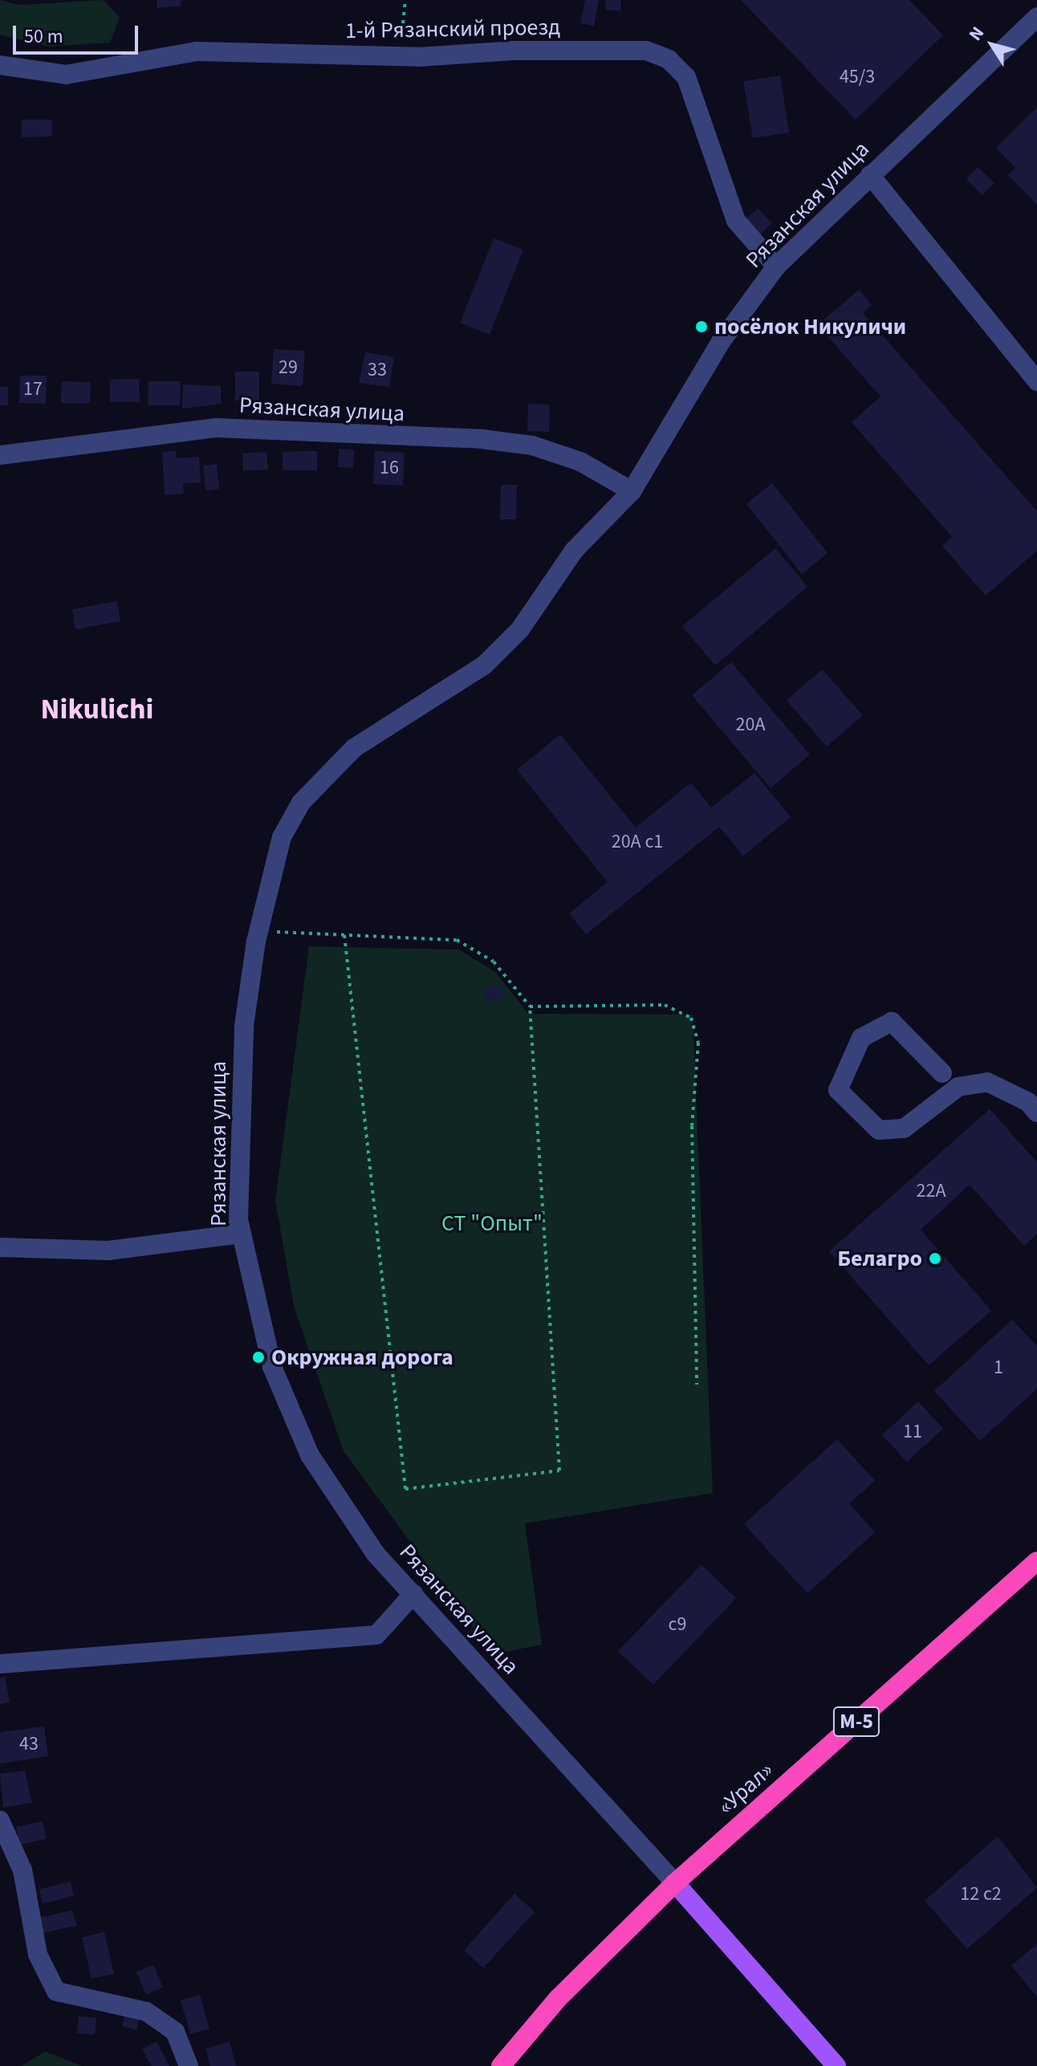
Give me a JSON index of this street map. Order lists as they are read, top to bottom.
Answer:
{
  "streets": {
    "highway": ["М-5", "«Урал»"],
    "street": ["1-й Рязанский проезд", "Рязанская улица"]
  },
  "crossings": [
    ["1-й Рязанский проезд", "Рязанская улица"],
    ["Рязанская улица", "«Урал»"]
  ],
  "districts": ["Nikulichi"],
  "parks": ["СТ \"Опыт\""],
  "places": ["посёлок Никуличи", "Белагро", "Окружная дорога"],
  "house_numbers": [
    "45/3",
    "29",
    "33",
    "17",
    "16",
    "20А",
    "20А с1",
    "22А",
    "1",
    "11",
    "с9",
    "43",
    "12 с2"
  ],
  "scale_bar": "50 m",
  "north": "top left"
}
